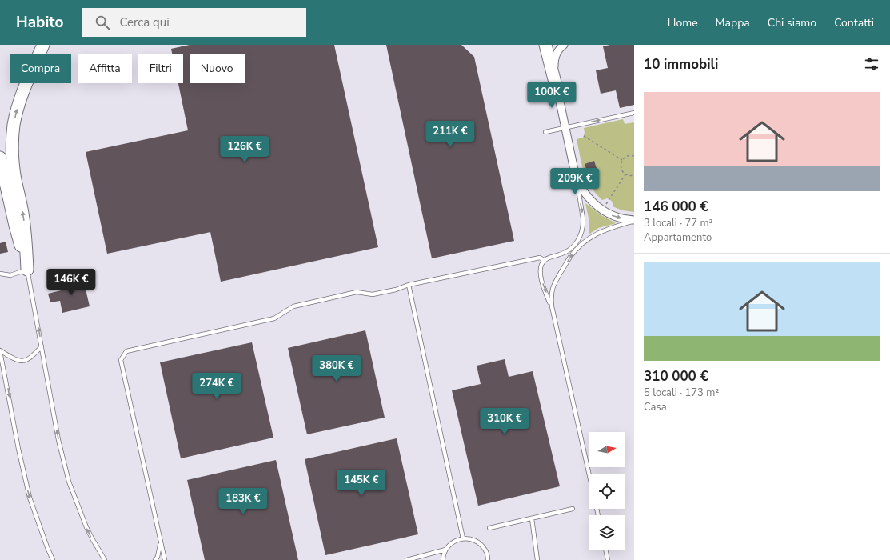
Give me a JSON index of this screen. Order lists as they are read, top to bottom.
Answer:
{
  "north": "right",
  "page": {
    "header": "Habito",
    "search": "Cerca qui",
    "nav": [
      "Home",
      "Mappa",
      "Chi siamo",
      "Contatti"
    ],
    "heading": "10 immobili",
    "chip": [
      "Compra",
      "Affitta",
      "Filtri",
      "Nuovo"
    ],
    "price": [
      "100K €",
      "211K €",
      "126K €",
      "209K €",
      "146K €",
      "380K €",
      "274K €",
      "310K €",
      "145K €",
      "183K €"
    ],
    "list": [
      {
        "name": "146 000 €",
        "note": "3 locali · 77 m² · Appartamento"
      },
      {
        "name": "310 000 €",
        "note": "5 locali · 173 m² · Casa"
      }
    ]
  }
}
